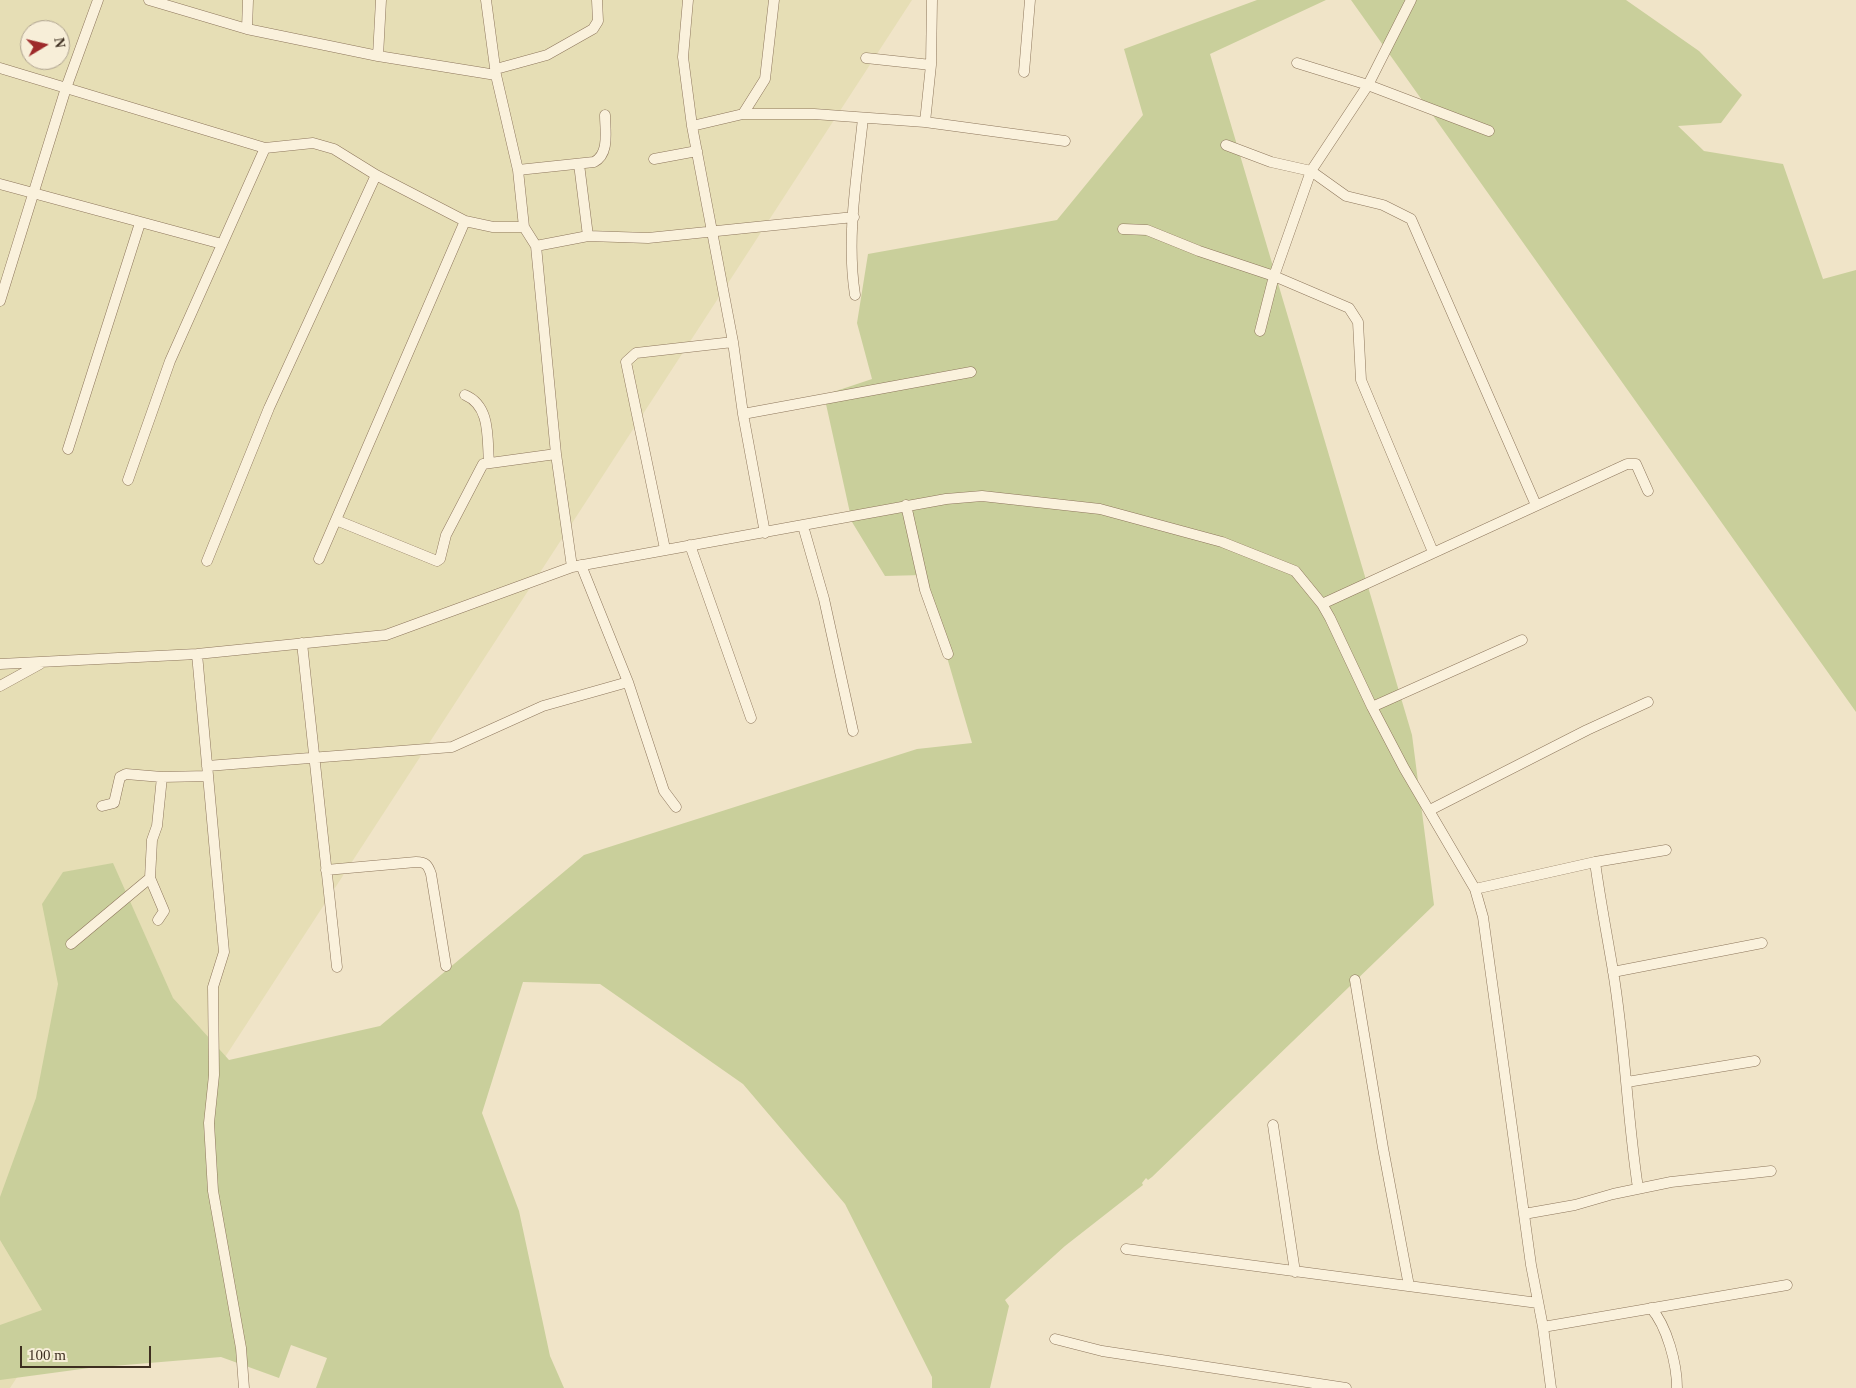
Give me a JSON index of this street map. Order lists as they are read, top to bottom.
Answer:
{
  "scale_bar": "100 m",
  "north": "right"
}
